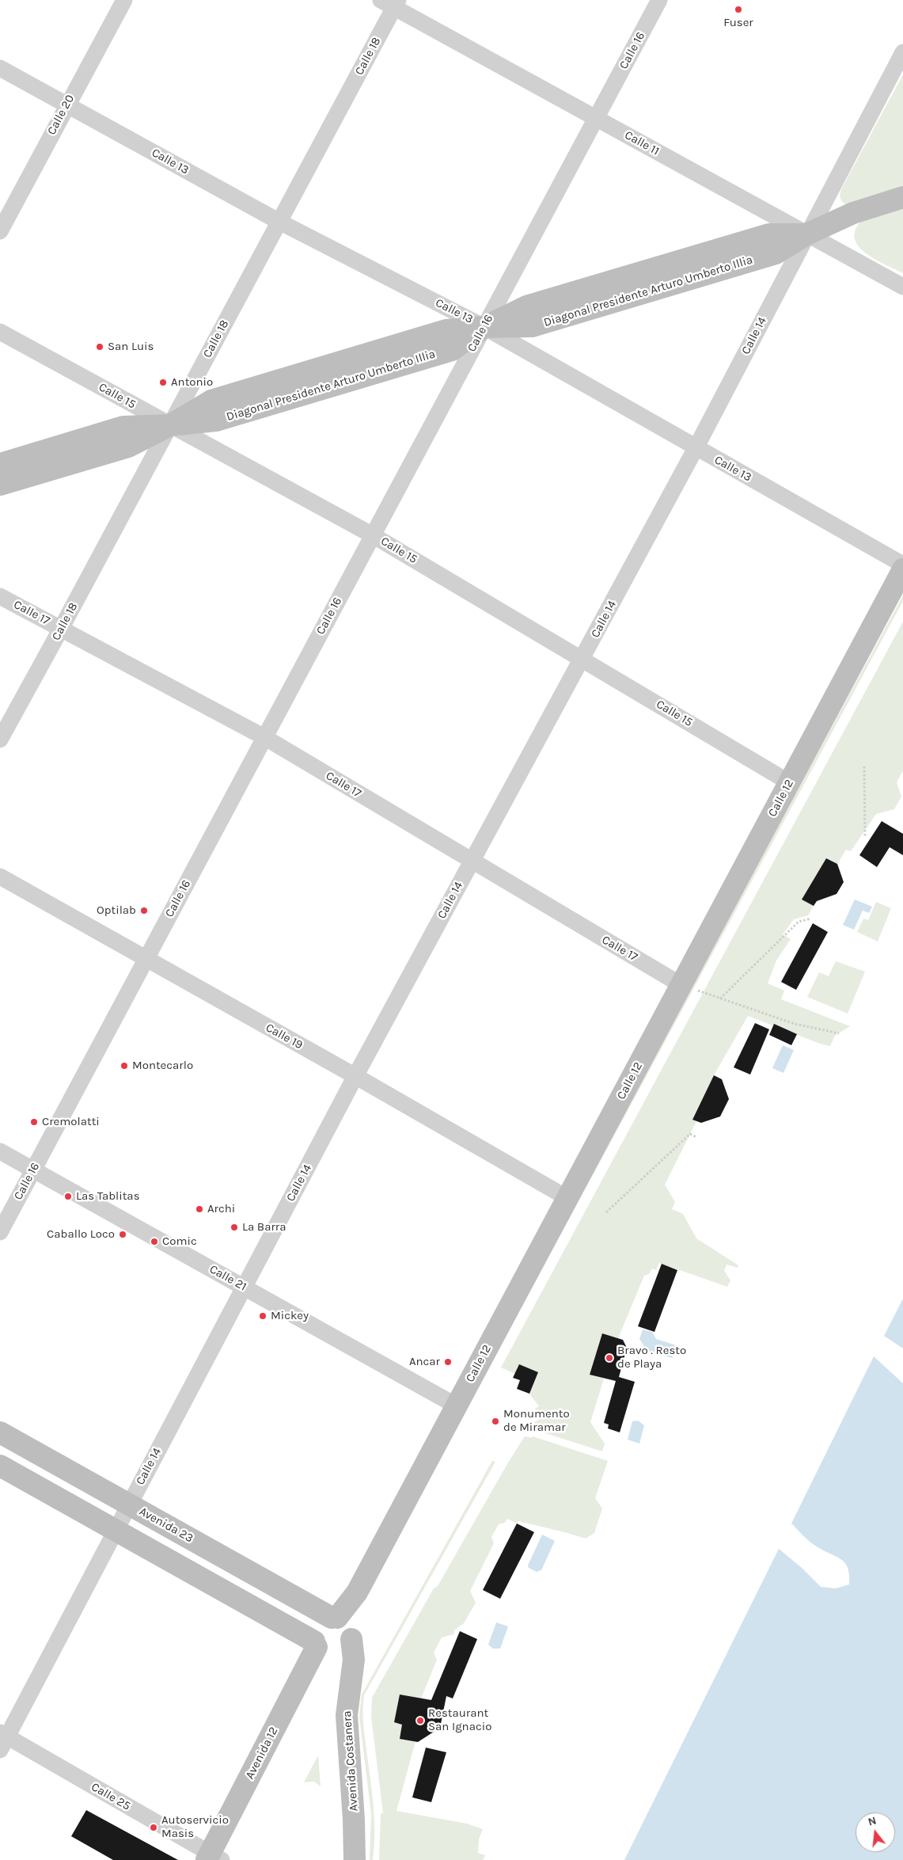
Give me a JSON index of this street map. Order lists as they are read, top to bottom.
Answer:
{
  "streets": {
    "main road": [
      "Diagonal Presidente Arturo Umberto Illia",
      "Calle 12",
      "Avenida 23",
      "Avenida 12",
      "Avenida Costanera"
    ],
    "street": [
      "Calle 16",
      "Calle 18",
      "Calle 20",
      "Calle 11",
      "Calle 13",
      "Calle 14",
      "Calle 15",
      "Calle 17",
      "Calle 19",
      "Calle 21",
      "Calle 25"
    ]
  },
  "crossings": [
    ["Calle 16", "Calle 11"],
    ["Calle 16", "Calle 13"],
    ["Calle 16", "Diagonal Presidente Arturo Umberto Illia"],
    ["Calle 16", "Calle 15"],
    ["Calle 16", "Calle 17"],
    ["Calle 16", "Calle 19"],
    ["Calle 16", "Calle 21"],
    ["Calle 18", "Calle 11"],
    ["Calle 18", "Calle 13"],
    ["Calle 18", "Diagonal Presidente Arturo Umberto Illia"],
    ["Calle 18", "Calle 15"],
    ["Calle 18", "Calle 17"],
    ["Calle 20", "Calle 13"],
    ["Calle 11", "Diagonal Presidente Arturo Umberto Illia"],
    ["Calle 11", "Calle 14"],
    ["Calle 13", "Diagonal Presidente Arturo Umberto Illia"],
    ["Calle 13", "Calle 14"],
    ["Diagonal Presidente Arturo Umberto Illia", "Calle 14"],
    ["Diagonal Presidente Arturo Umberto Illia", "Calle 15"],
    ["Calle 14", "Calle 15"],
    ["Calle 14", "Calle 17"],
    ["Calle 14", "Calle 19"],
    ["Calle 14", "Calle 21"],
    ["Calle 14", "Avenida 23"],
    ["Calle 14", "Calle 25"],
    ["Calle 15", "Calle 12"],
    ["Calle 17", "Calle 12"],
    ["Calle 12", "Calle 19"],
    ["Calle 12", "Calle 21"],
    ["Calle 12", "Avenida 23"],
    ["Calle 12", "Avenida 12"],
    ["Calle 12", "Avenida Costanera"],
    ["Avenida 23", "Avenida 12"],
    ["Avenida 23", "Avenida Costanera"],
    ["Avenida 12", "Avenida Costanera"],
    ["Avenida 12", "Calle 25"]
  ],
  "places": [
    "Fuser",
    "San Luis",
    "Antonio",
    "Optilab",
    "Montecarlo",
    "Cremolatti",
    "Las Tablitas",
    "Archi",
    "La Barra",
    "Caballo Loco",
    "Comic",
    "Mickey",
    "Bravo . Resto de Playa",
    "Ancar",
    "Monumento de Miramar",
    "Restaurant San Ignacio",
    "Autoservicio Masis"
  ],
  "north": "top"
}
